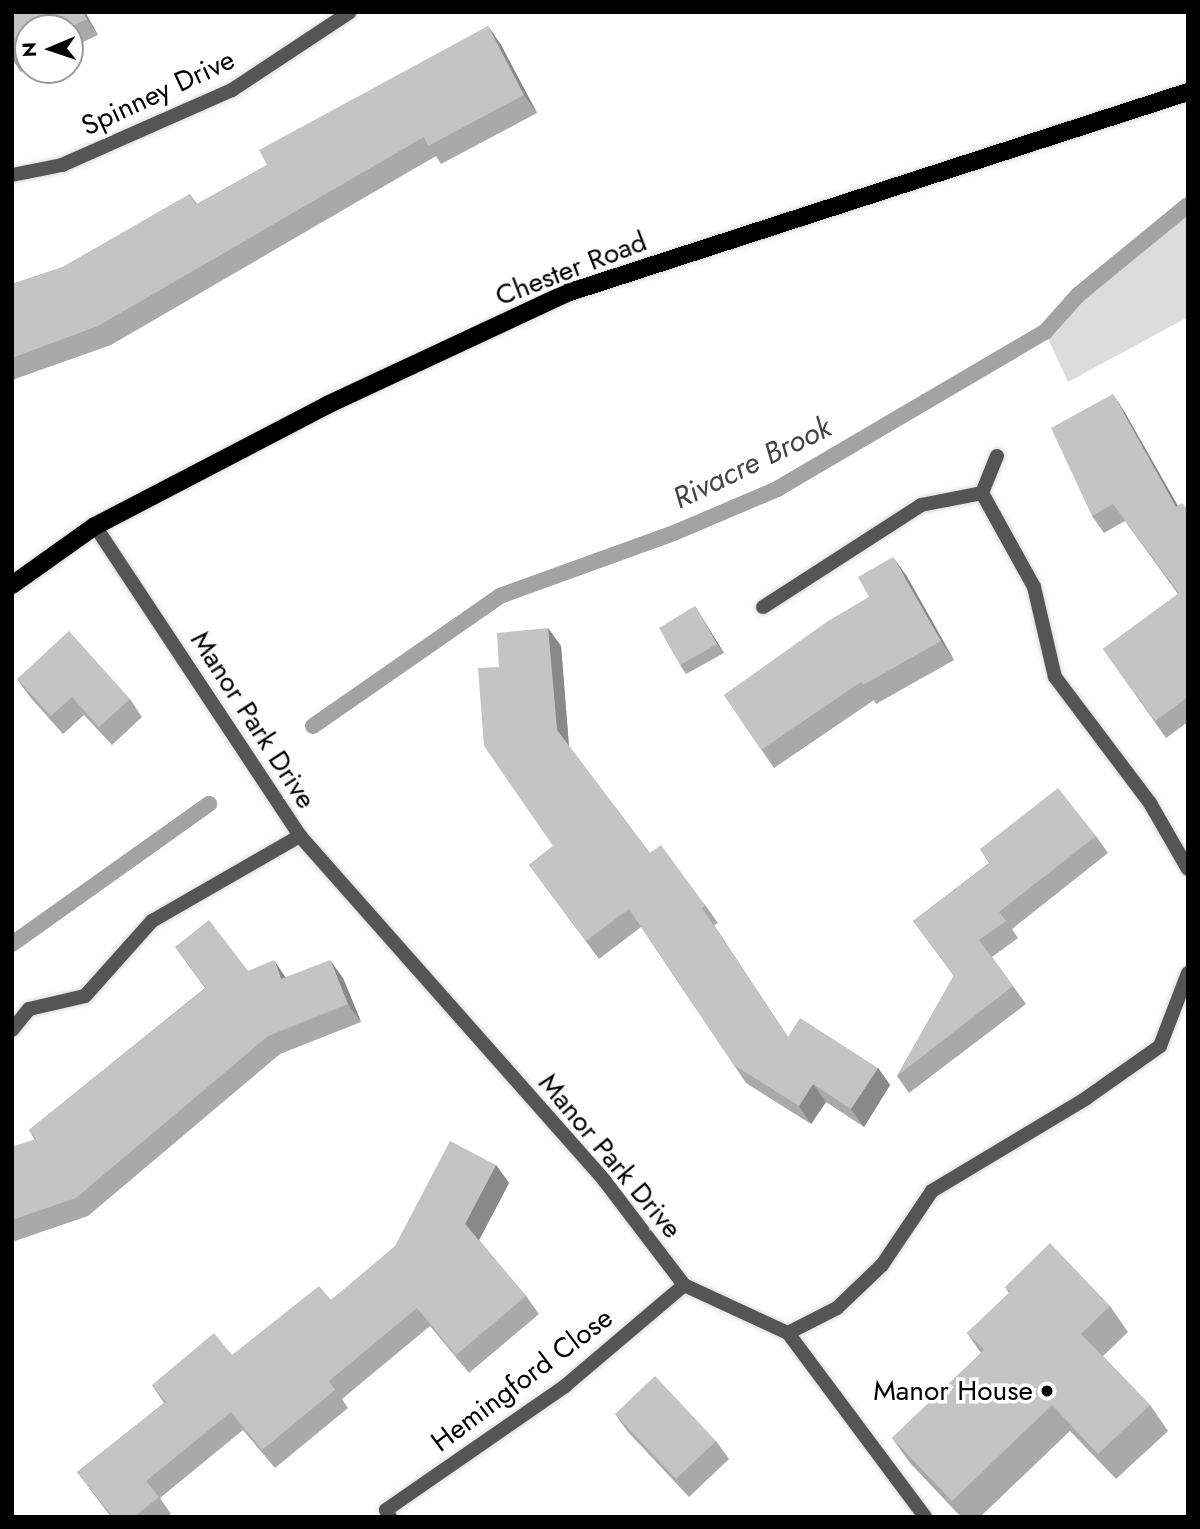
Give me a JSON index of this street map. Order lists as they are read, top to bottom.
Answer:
{
  "streets": {
    "main road": ["Chester Road"],
    "street": ["Spinney Drive", "Manor Park Drive", "Hemingford Close"]
  },
  "crossings": [
    ["Chester Road", "Manor Park Drive"],
    ["Manor Park Drive", "Hemingford Close"]
  ],
  "water": ["Rivacre Brook"],
  "places": ["Manor House"],
  "north": "left"
}
